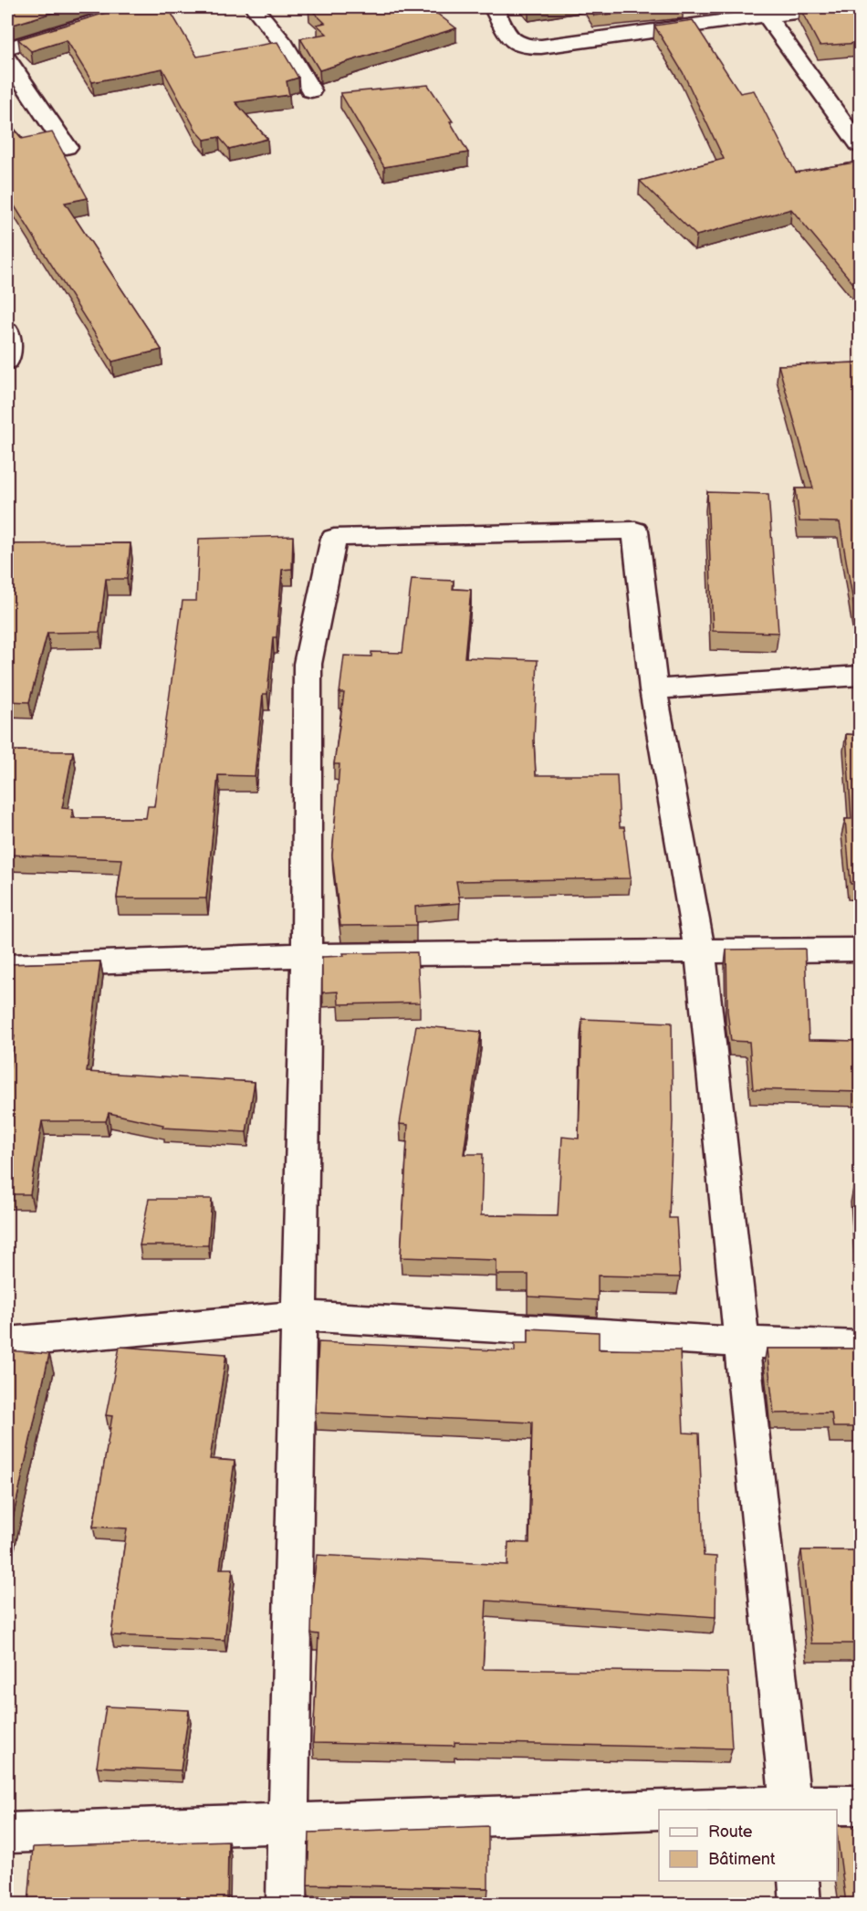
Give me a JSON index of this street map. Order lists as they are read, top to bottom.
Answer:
{
  "legend": ["Route", "Bâtiment"]
}
